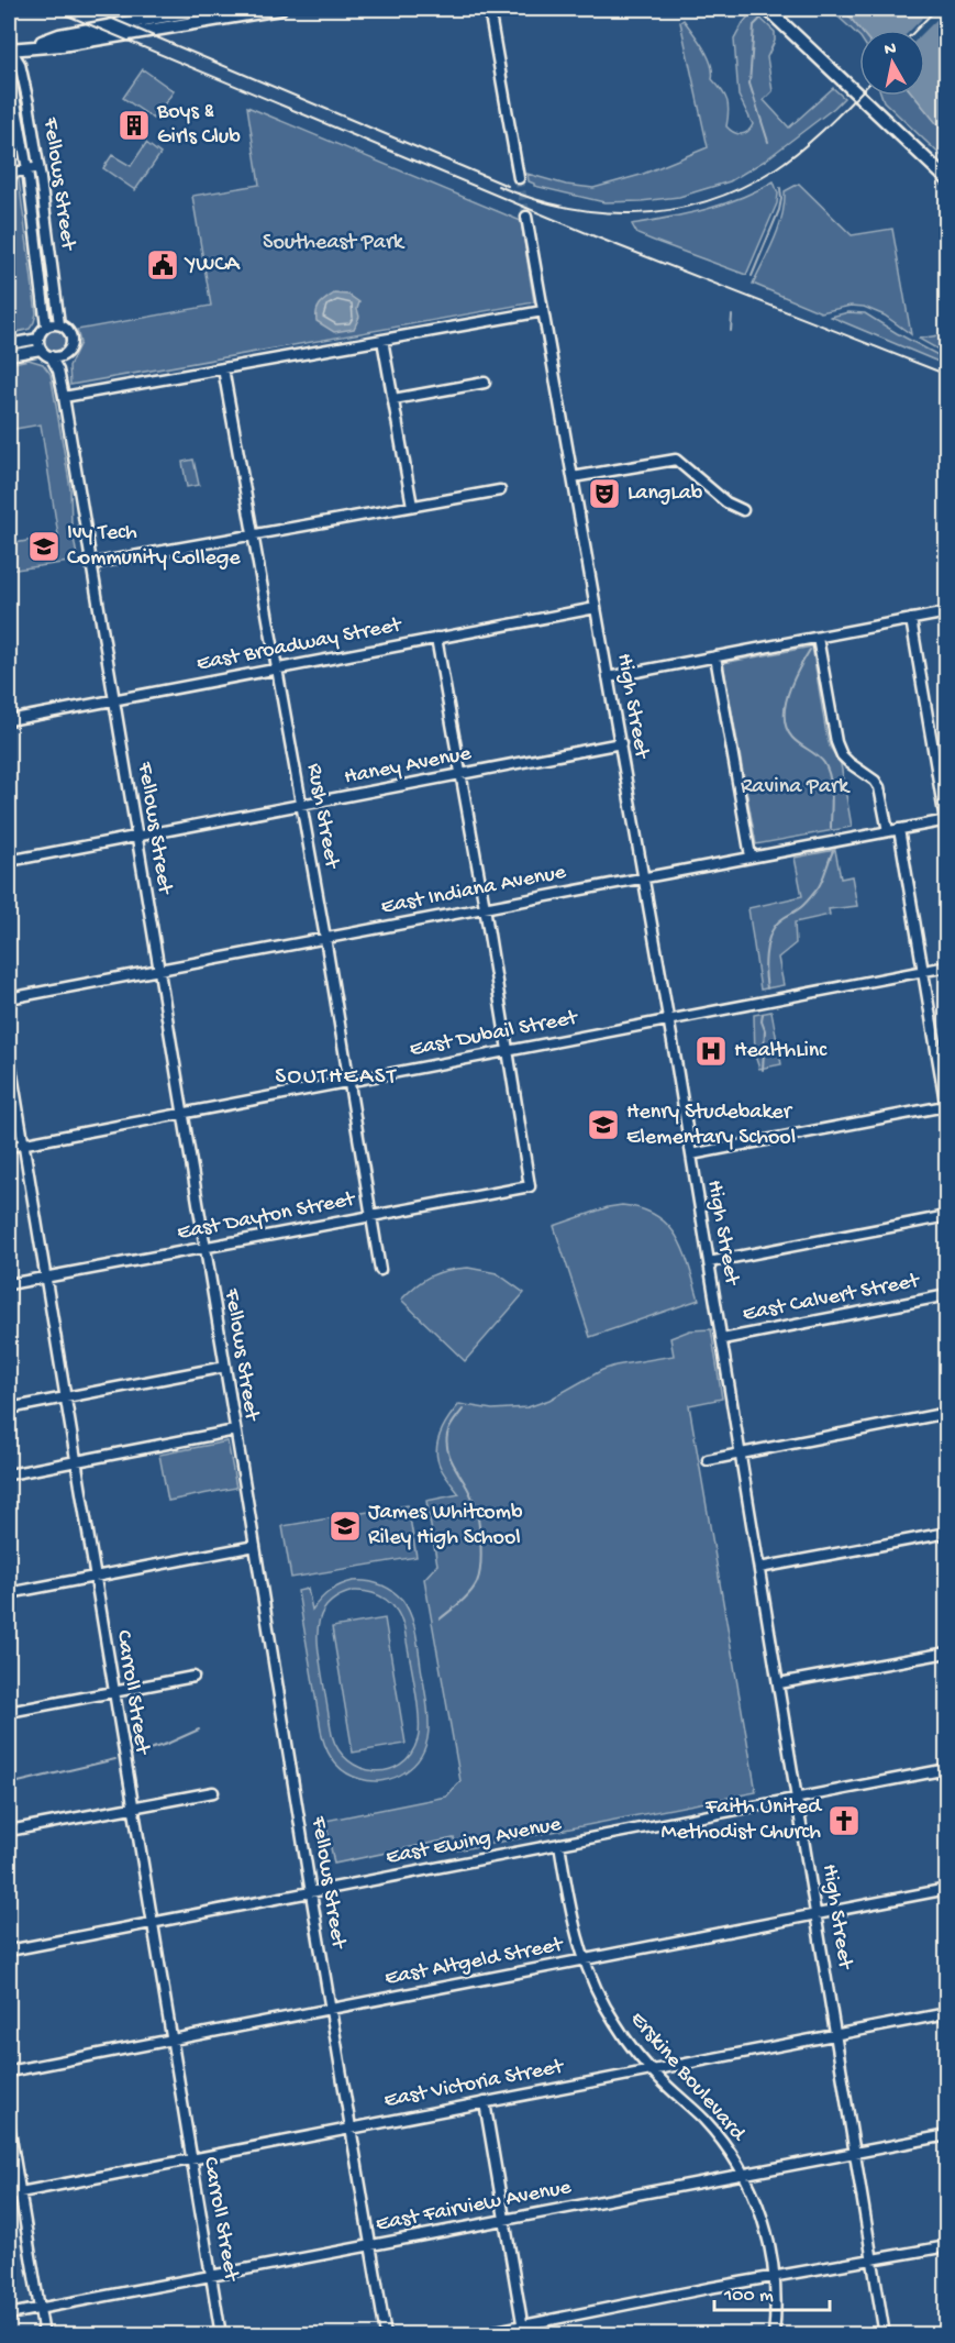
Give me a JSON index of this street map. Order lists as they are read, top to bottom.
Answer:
{
  "streets": {
    "street": [
      "Fellows Street",
      "East Broadway Street",
      "High Street",
      "Haney Avenue",
      "Rush Street",
      "East Indiana Avenue",
      "East Dubail Street",
      "East Dayton Street",
      "East Calvert Street",
      "Carroll Street",
      "East Ewing Avenue",
      "East Altgeld Street",
      "Erskine Boulevard",
      "East Victoria Street",
      "East Fairview Avenue"
    ]
  },
  "crossings": [
    ["Fellows Street", "East Broadway Street"],
    ["Fellows Street", "Haney Avenue"],
    ["Fellows Street", "East Indiana Avenue"],
    ["Fellows Street", "East Dubail Street"],
    ["Fellows Street", "East Dayton Street"],
    ["Fellows Street", "East Ewing Avenue"],
    ["Fellows Street", "East Altgeld Street"],
    ["Fellows Street", "East Victoria Street"],
    ["Fellows Street", "East Fairview Avenue"],
    ["East Broadway Street", "High Street"],
    ["East Broadway Street", "Rush Street"],
    ["High Street", "Haney Avenue"],
    ["High Street", "East Indiana Avenue"],
    ["High Street", "East Dubail Street"],
    ["High Street", "East Calvert Street"],
    ["High Street", "East Ewing Avenue"],
    ["High Street", "East Altgeld Street"],
    ["High Street", "East Victoria Street"],
    ["High Street", "East Fairview Avenue"],
    ["Haney Avenue", "Rush Street"],
    ["Rush Street", "East Indiana Avenue"],
    ["Rush Street", "East Dubail Street"],
    ["Rush Street", "East Dayton Street"],
    ["East Dubail Street", "East Dayton Street"],
    ["East Dubail Street", "Carroll Street"],
    ["East Dayton Street", "Carroll Street"],
    ["Carroll Street", "East Ewing Avenue"],
    ["Carroll Street", "East Altgeld Street"],
    ["Carroll Street", "East Victoria Street"],
    ["Carroll Street", "East Fairview Avenue"],
    ["East Ewing Avenue", "Erskine Boulevard"],
    ["East Altgeld Street", "Erskine Boulevard"],
    ["Erskine Boulevard", "East Victoria Street"],
    ["Erskine Boulevard", "East Fairview Avenue"]
  ],
  "districts": ["SOUTHEAST"],
  "parks": ["Southeast Park", "Ravina Park"],
  "places": {
    "building": ["Boys & Girls Club"],
    "public building": ["YWCA"],
    "theatre": ["LangLab"],
    "school or university": ["Ivy Tech Community College", "Henry Studebaker Elementary School", "James Whitcomb Riley High School"],
    "hospital": ["HealthLinc"],
    "church": ["Faith United Methodist Church"]
  },
  "scale_bar": "100 m",
  "north": "top"
}
